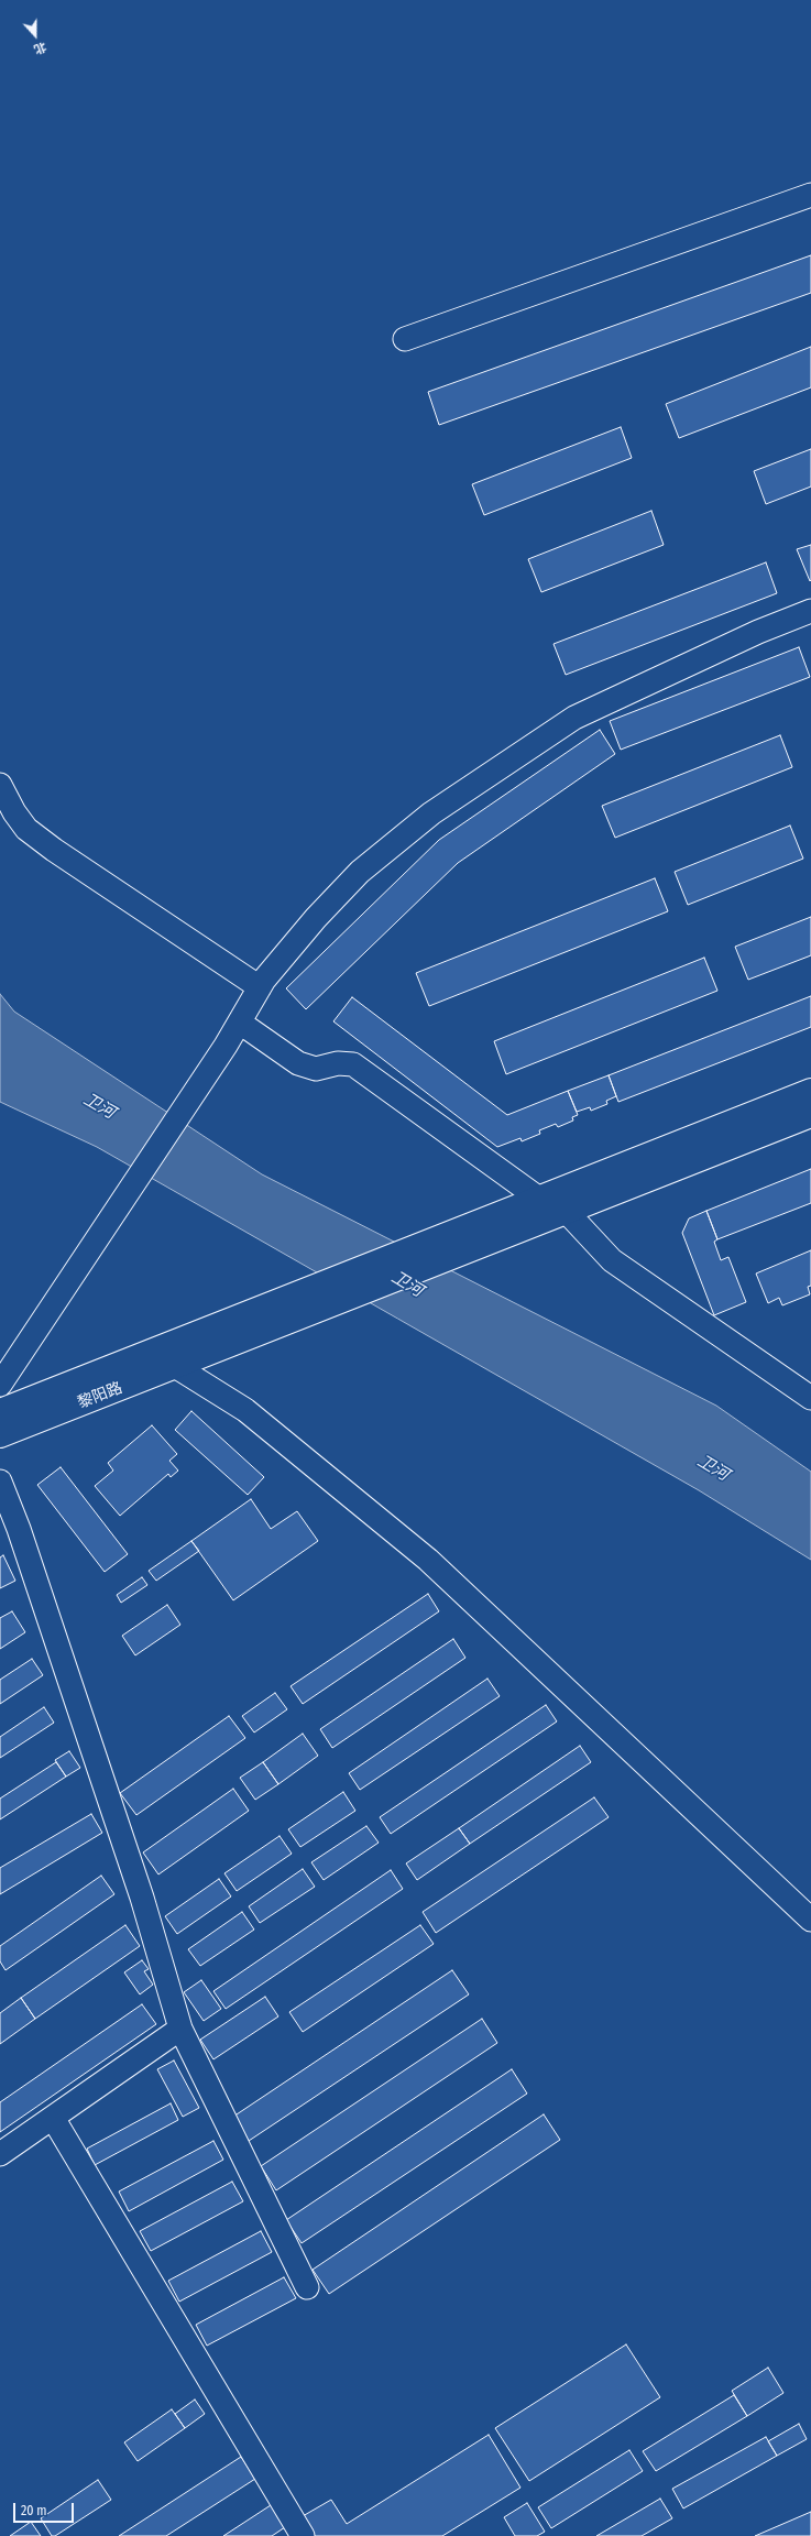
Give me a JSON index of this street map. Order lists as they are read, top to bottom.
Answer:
{
  "streets": {
    "main road": ["黎阳路"]
  },
  "water": ["卫河"],
  "scale_bar": "20 m",
  "north": "bottom"
}
